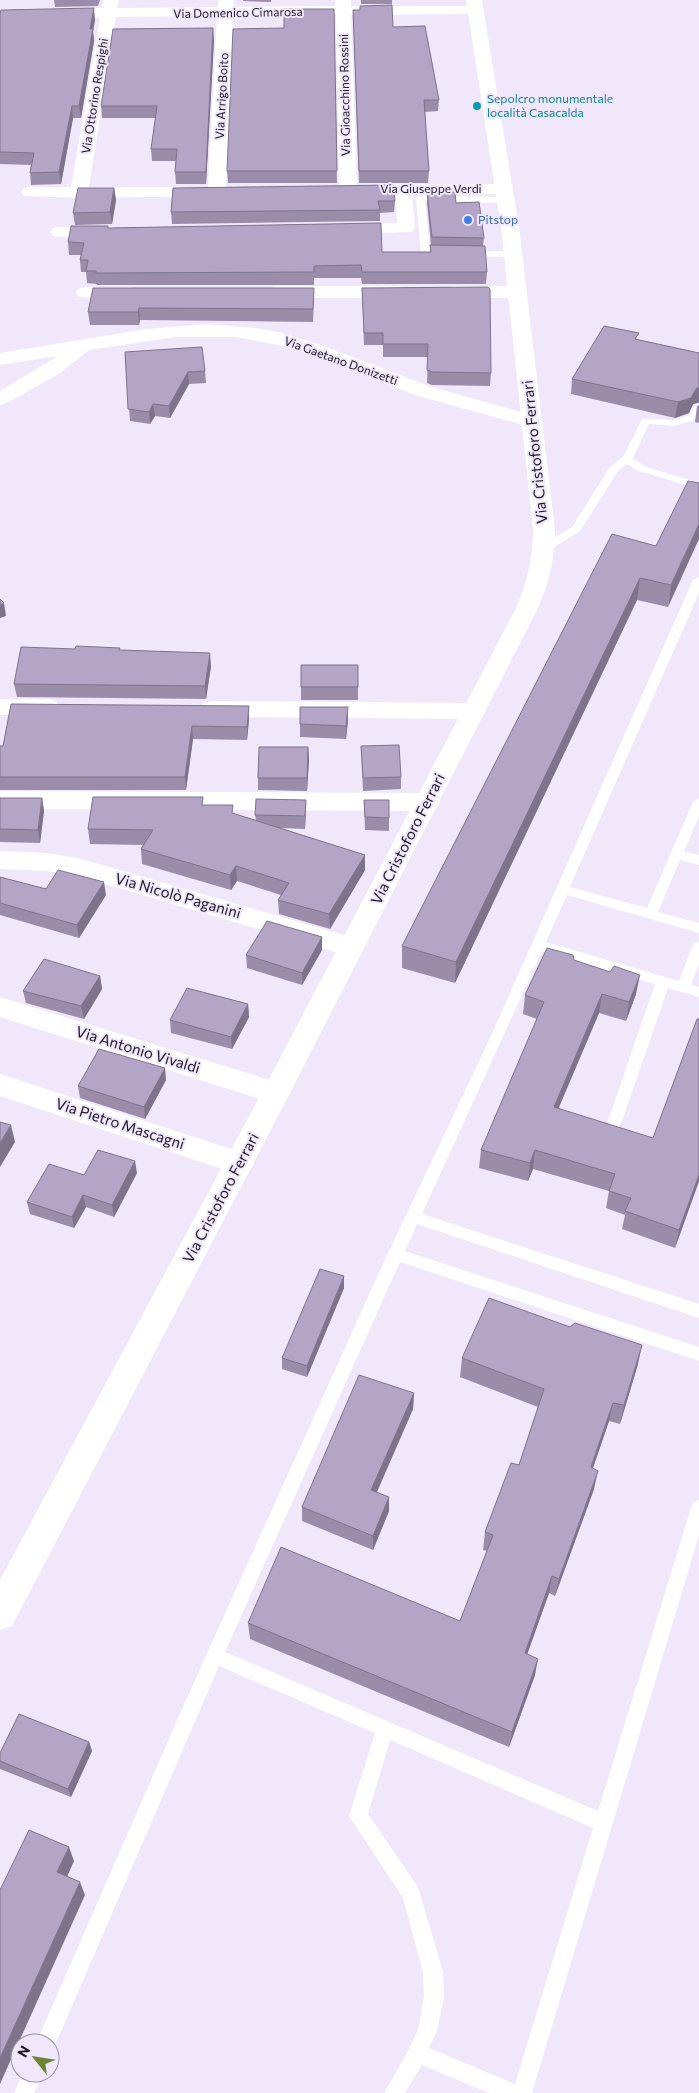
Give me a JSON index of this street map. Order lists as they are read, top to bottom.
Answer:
{
  "streets": {
    "street": [
      "Via Domenico Cimarosa",
      "Via Gioacchino Rossini",
      "Via Ottorino Respighi",
      "Via Arrigo Boito",
      "Via Giuseppe Verdi",
      "Via Gaetano Donizetti",
      "Via Cristoforo Ferrari",
      "Via Nicolò Paganini",
      "Via Antonio Vivaldi",
      "Via Pietro Mascagni"
    ]
  },
  "crossings": [
    ["Via Domenico Cimarosa", "Via Gioacchino Rossini"],
    ["Via Domenico Cimarosa", "Via Ottorino Respighi"],
    ["Via Domenico Cimarosa", "Via Arrigo Boito"],
    ["Via Domenico Cimarosa", "Via Cristoforo Ferrari"],
    ["Via Gioacchino Rossini", "Via Giuseppe Verdi"],
    ["Via Giuseppe Verdi", "Via Cristoforo Ferrari"],
    ["Via Gaetano Donizetti", "Via Cristoforo Ferrari"],
    ["Via Cristoforo Ferrari", "Via Nicolò Paganini"],
    ["Via Cristoforo Ferrari", "Via Antonio Vivaldi"],
    ["Via Cristoforo Ferrari", "Via Pietro Mascagni"]
  ],
  "places": ["Sepolcro monumentale località Casacalda", "Pitstop"],
  "north": "top left"
}
